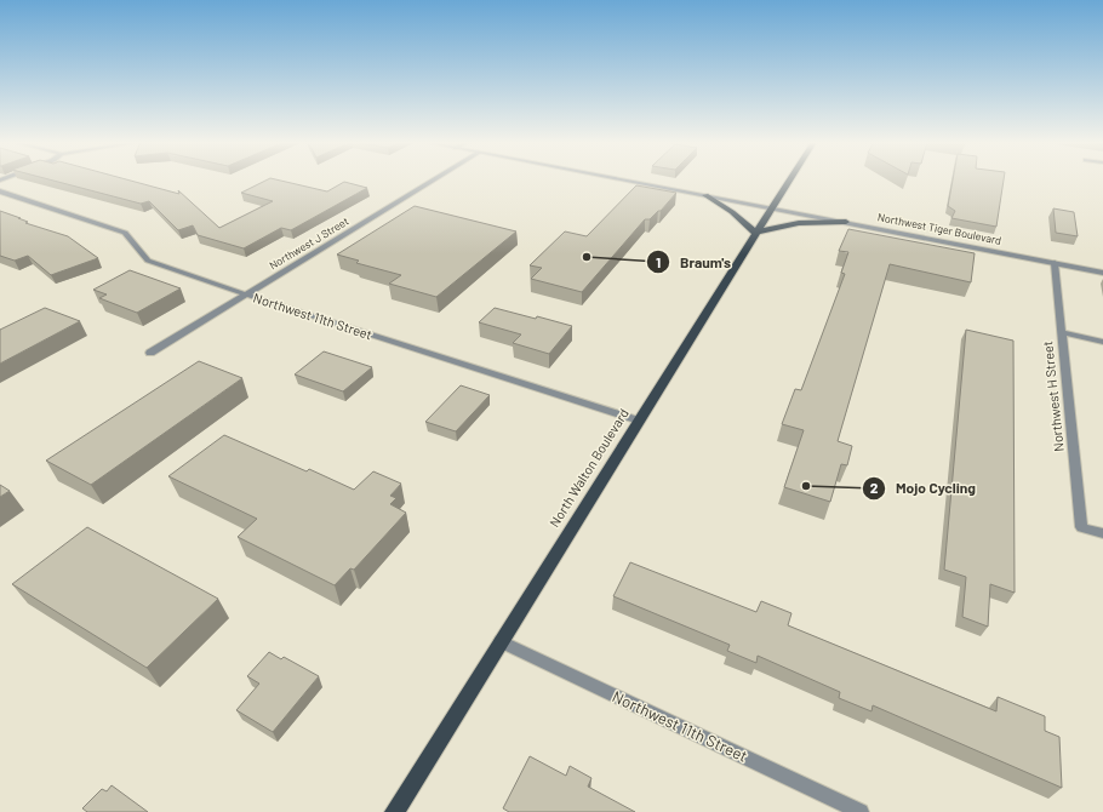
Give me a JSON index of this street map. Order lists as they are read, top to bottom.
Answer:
{
  "streets": {
    "main road": ["North Walton Boulevard"],
    "street": [
      "Northwest Tiger Boulevard",
      "Northwest J Street",
      "Northwest 11th Street",
      "Northwest H Street"
    ]
  },
  "crossings": [
    ["Northwest Tiger Boulevard", "Northwest H Street"],
    ["Northwest Tiger Boulevard", "North Walton Boulevard"],
    ["Northwest J Street", "Northwest 11th Street"],
    ["Northwest 11th Street", "North Walton Boulevard"]
  ],
  "places": ["Braum's", "Mojo Cycling"]
}
